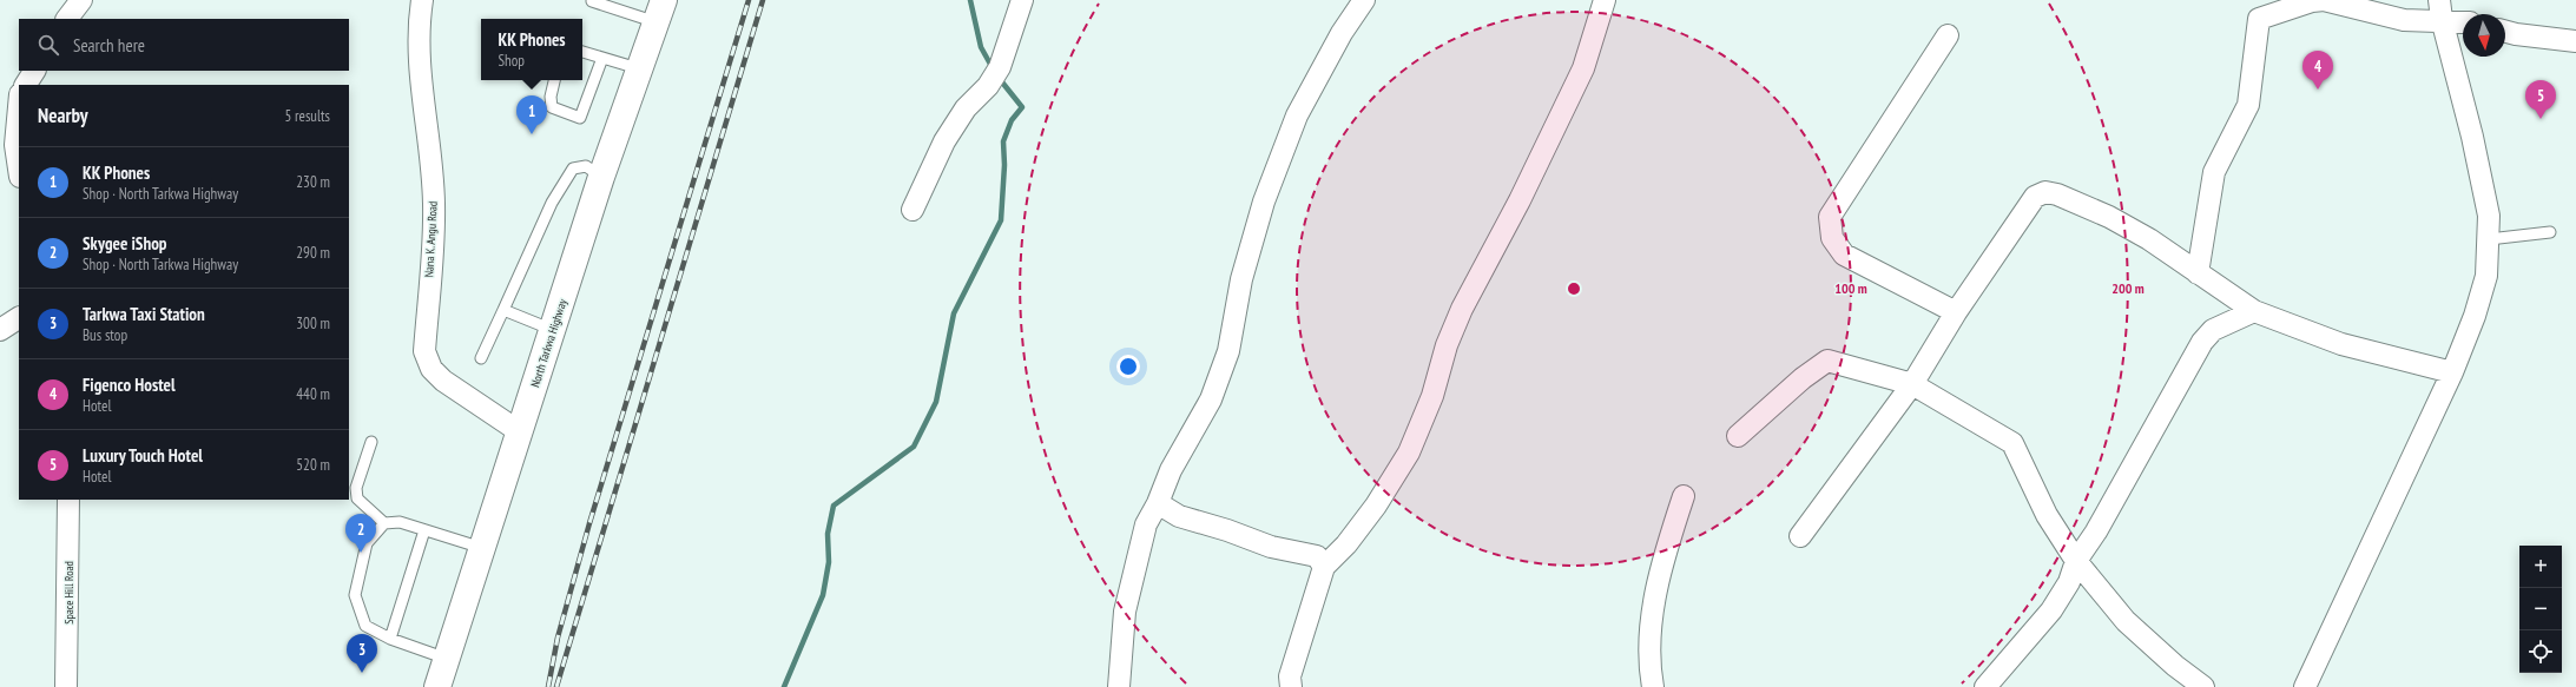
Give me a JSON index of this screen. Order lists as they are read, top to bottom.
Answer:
{
  "streets": {
    "main road": ["North Tarkwa Highway"],
    "street": ["Nana K. Angu Road", "Space Hill Road"]
  },
  "crossings": [
    ["Nana K. Angu Road", "North Tarkwa Highway"]
  ],
  "north": "bottom",
  "page": {
    "popup": ["KK Phones", "Shop"],
    "search": "Search here",
    "pins": [
      "4",
      "5",
      "1",
      "2",
      "3"
    ],
    "heading": ["Nearby", "5 results"],
    "list": [
      {
        "mark": "1",
        "name": "KK Phones",
        "note": "Shop · North Tarkwa Highway",
        "value": "230 m"
      },
      {
        "mark": "2",
        "name": "Skygee iShop",
        "note": "Shop · North Tarkwa Highway",
        "value": "290 m"
      },
      {
        "mark": "3",
        "name": "Tarkwa Taxi Station",
        "note": "Bus stop",
        "value": "300 m"
      },
      {
        "mark": "4",
        "name": "Figenco Hostel",
        "note": "Hotel",
        "value": "440 m"
      },
      {
        "mark": "5",
        "name": "Luxury Touch Hotel",
        "note": "Hotel",
        "value": "520 m"
      }
    ],
    "map_buttons": ["+", "−"]
  },
  "rings": ["100 m", "200 m"]
}
